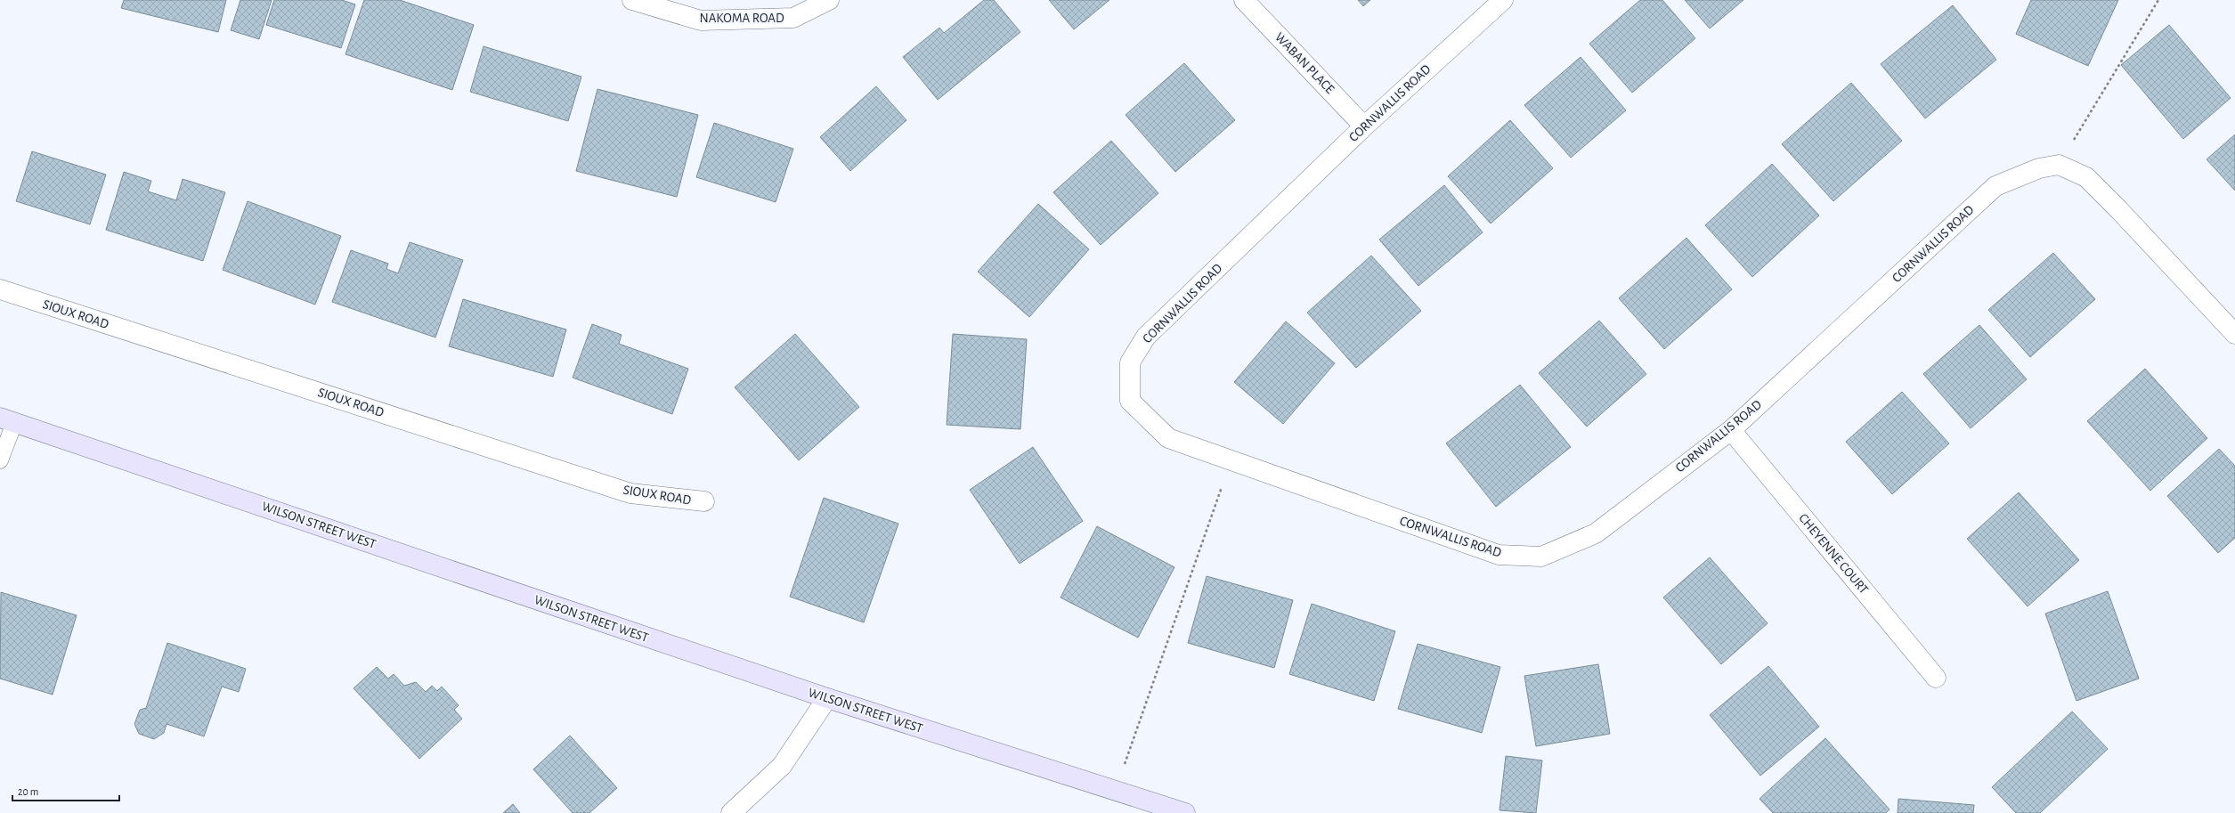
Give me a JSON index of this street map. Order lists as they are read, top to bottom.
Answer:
{
  "streets": {
    "main road": ["WILSON STREET WEST"],
    "street": [
      "NAKOMA ROAD",
      "WABAN PLACE",
      "CORNWALLIS ROAD",
      "SIOUX ROAD",
      "CHEYENNE COURT"
    ]
  },
  "crossings": [
    ["WABAN PLACE", "CORNWALLIS ROAD"],
    ["CORNWALLIS ROAD", "CHEYENNE COURT"]
  ],
  "scale_bar": "20 m"
}
